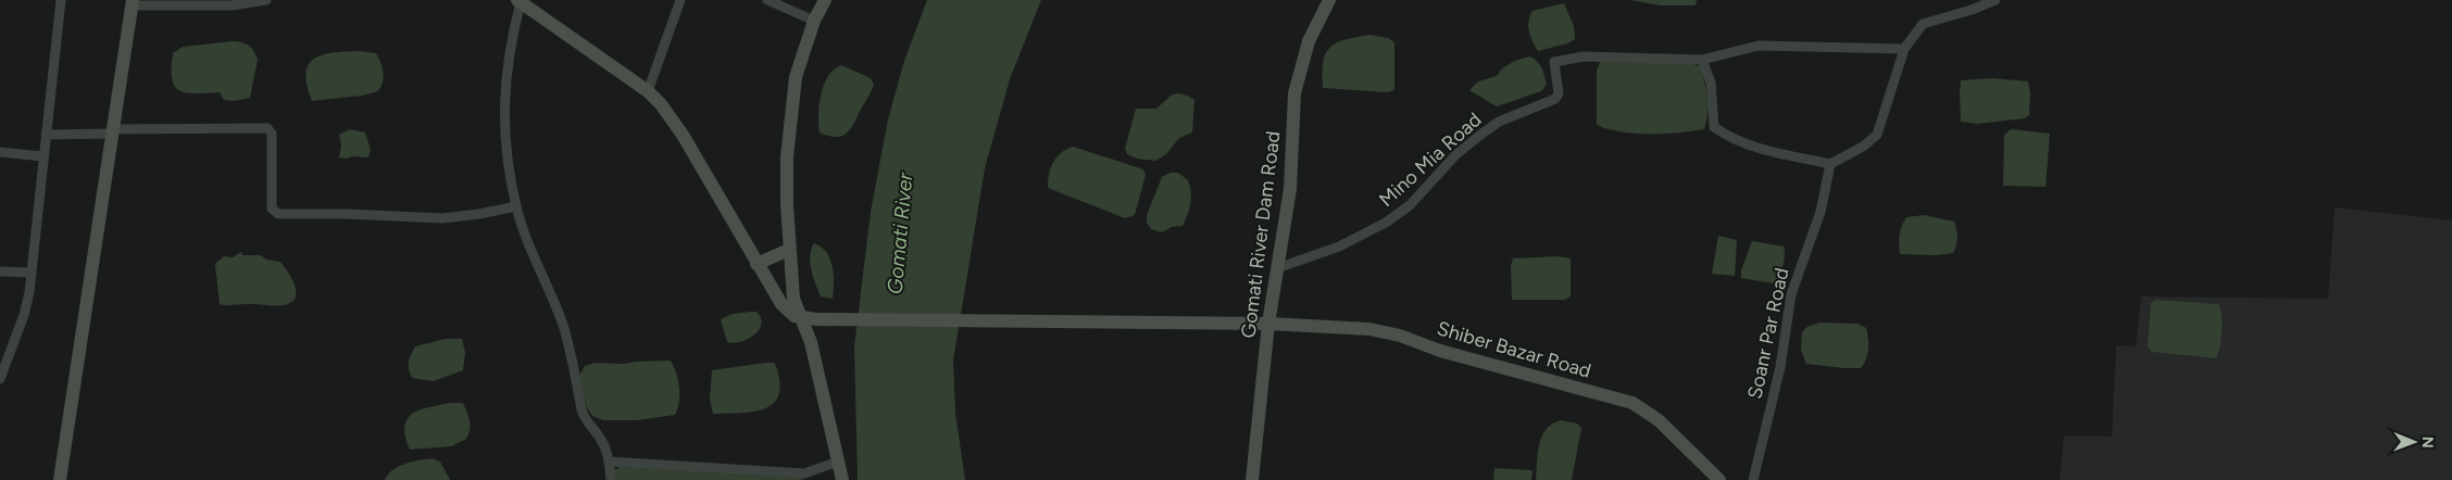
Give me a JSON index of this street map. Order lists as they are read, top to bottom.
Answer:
{
  "streets": {
    "street": [
      "Mino Mia Road",
      "Gomati River Dam Road",
      "Soanr Par Road",
      "Shiber Bazar Road"
    ]
  },
  "crossings": [
    ["Mino Mia Road", "Gomati River Dam Road"],
    ["Gomati River Dam Road", "Shiber Bazar Road"]
  ],
  "water": ["Gomati River"],
  "north": "right"
}
